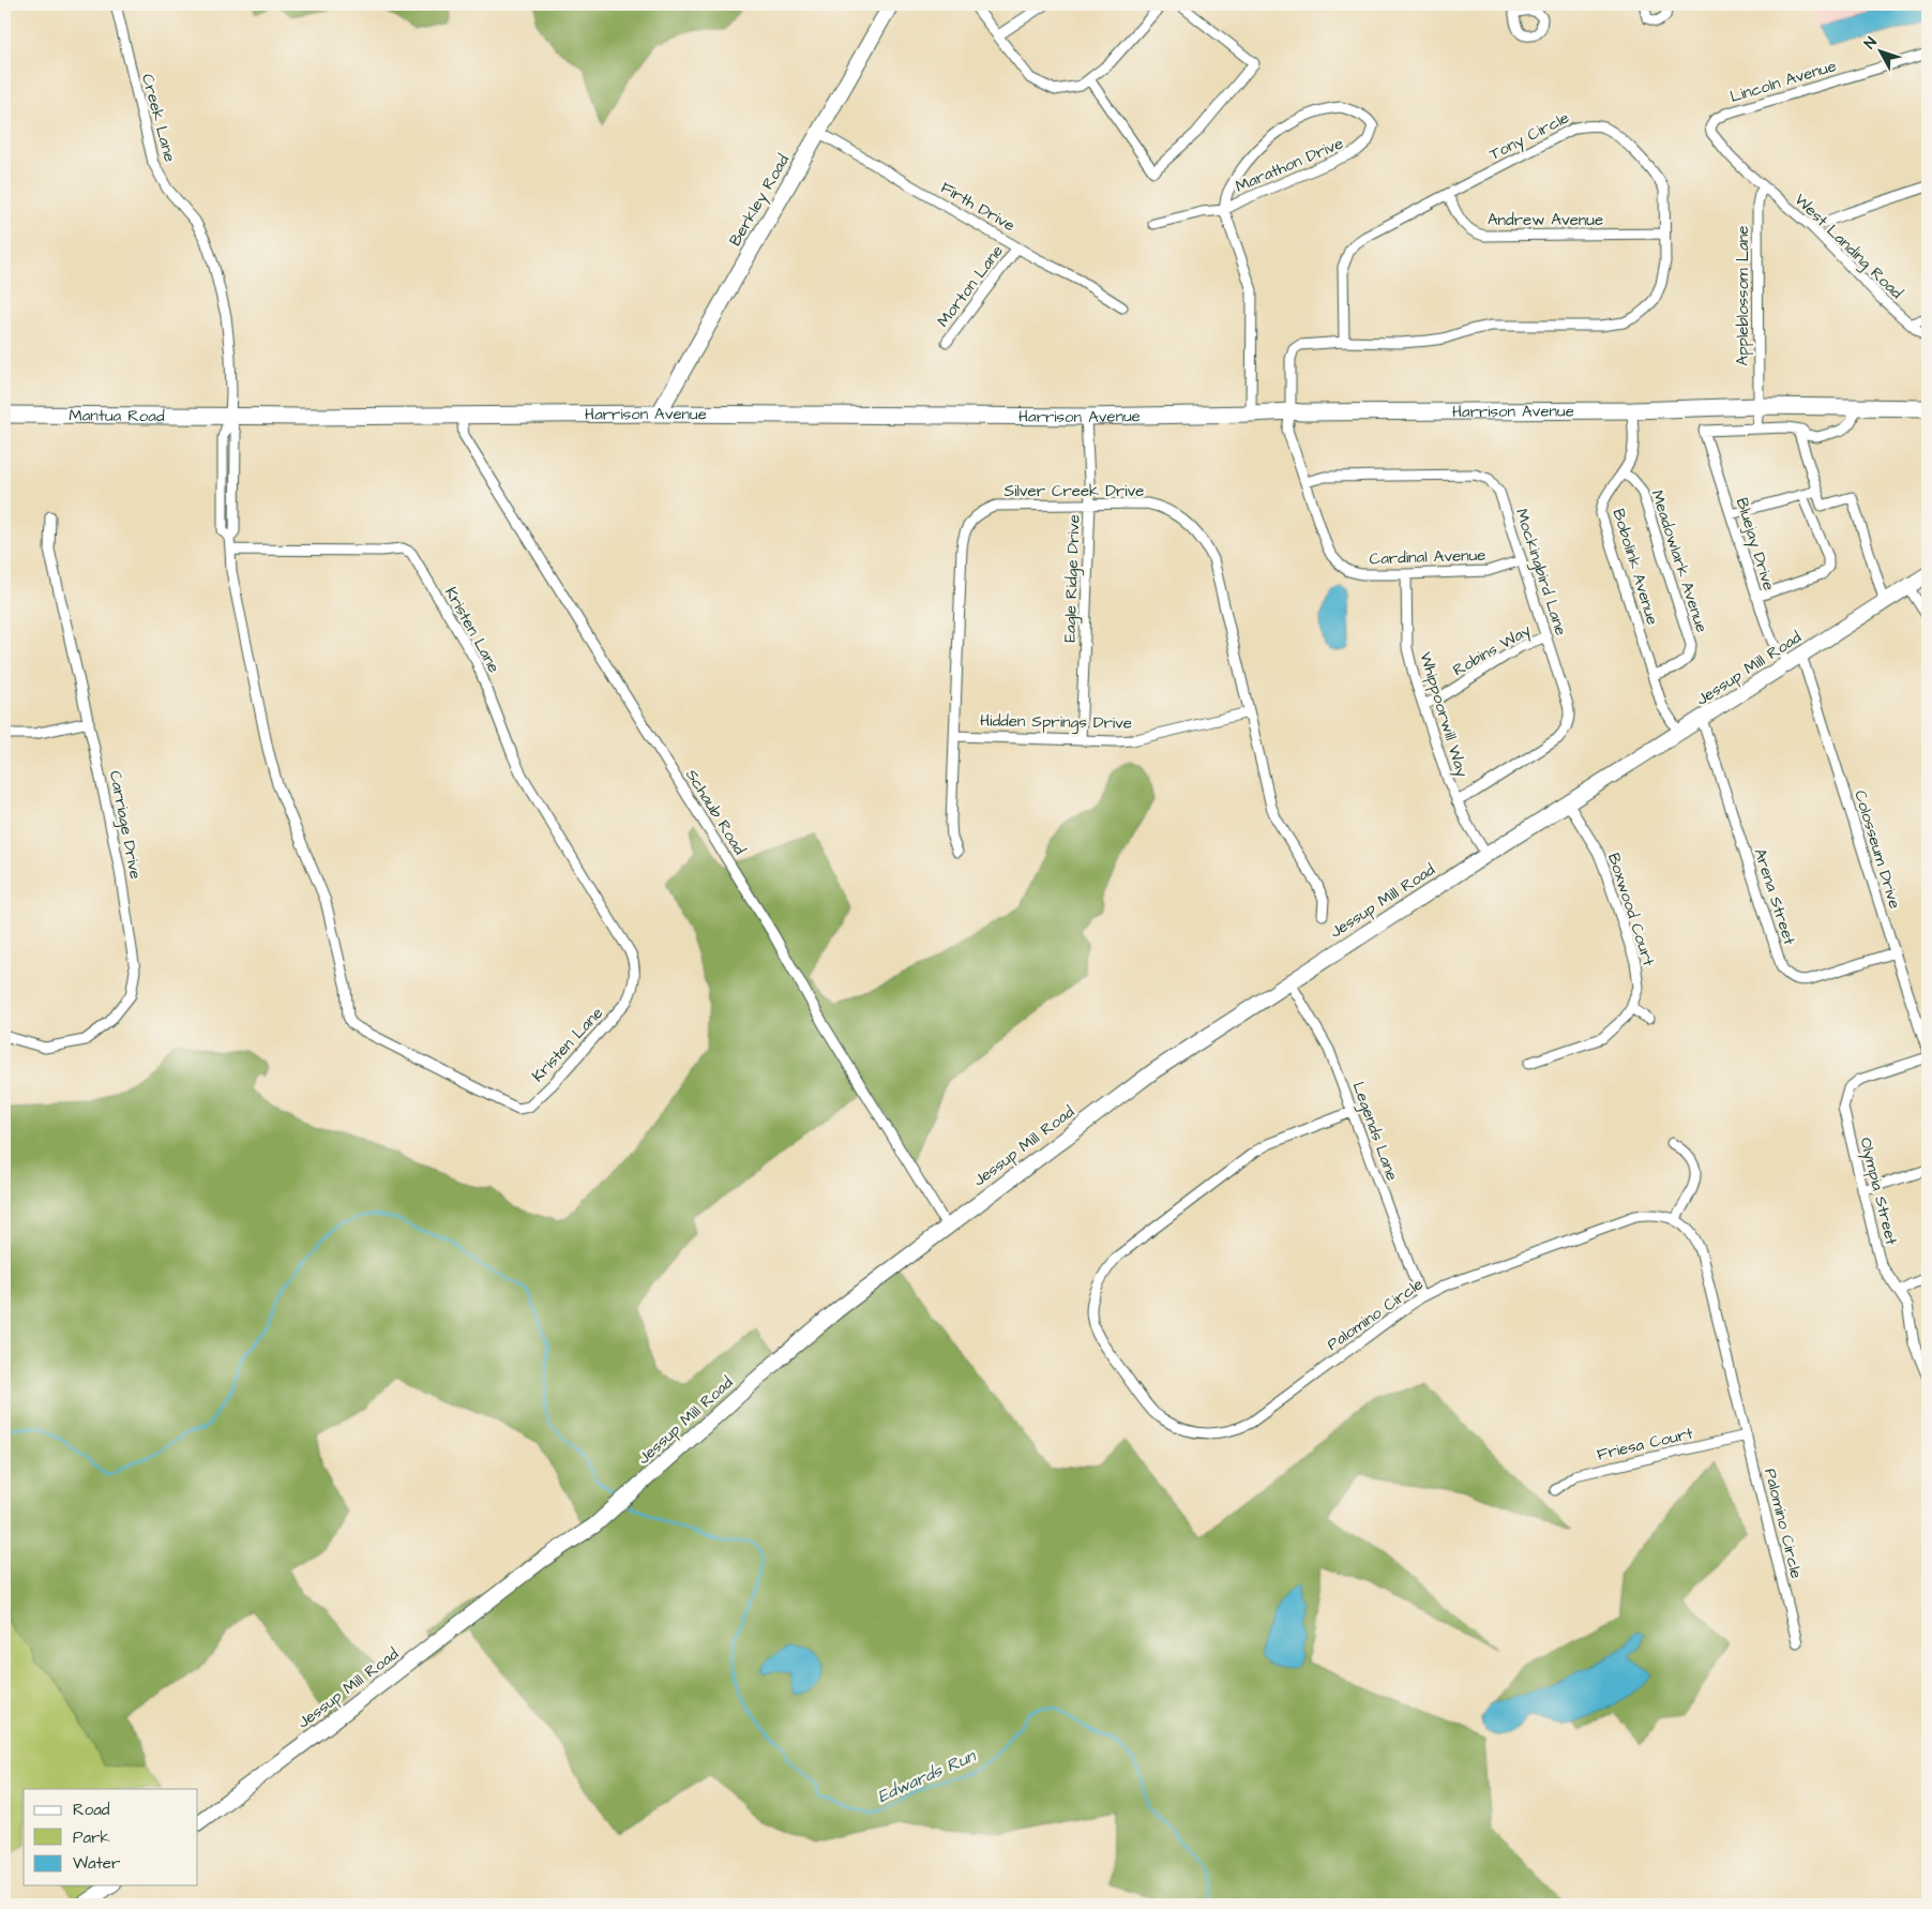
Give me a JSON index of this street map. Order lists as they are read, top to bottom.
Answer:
{
  "streets": {
    "main road": ["Harrison Avenue", "Mantua Road"],
    "street": [
      "Lincoln Avenue",
      "Creek Lane",
      "Tony Circle",
      "Marathon Drive",
      "Berkley Road",
      "Firth Drive",
      "Andrew Avenue",
      "West Landing Road",
      "Morton Lane",
      "Appleblossom Lane",
      "Silver Creek Drive",
      "Bluejay Drive",
      "Cardinal Avenue",
      "Meadowlark Avenue",
      "Bobolink Avenue",
      "Mockingbird Lane",
      "Eagle Ridge Drive",
      "Kristen Lane",
      "Robins Way",
      "Jessup Mill Road",
      "Whippoorwill Way",
      "Hidden Springs Drive",
      "Schaub Road",
      "Carriage Drive",
      "Colosseum Drive",
      "Arena Street",
      "Boxwood Court",
      "Legends Lane",
      "Olympia Street",
      "Palomino Circle",
      "Friesa Court"
    ]
  },
  "crossings": [
    ["Lincoln Avenue", "West Landing Road"],
    ["Creek Lane", "Harrison Avenue"],
    ["Creek Lane", "Mantua Road"],
    ["Creek Lane", "Kristen Lane"],
    ["Tony Circle", "Andrew Avenue"],
    ["Tony Circle", "Harrison Avenue"],
    ["Tony Circle", "Cardinal Avenue"],
    ["Marathon Drive", "Harrison Avenue"],
    ["Berkley Road", "Firth Drive"],
    ["Berkley Road", "Harrison Avenue"],
    ["Firth Drive", "Morton Lane"],
    ["West Landing Road", "Appleblossom Lane"],
    ["Appleblossom Lane", "Harrison Avenue"],
    ["Appleblossom Lane", "Bluejay Drive"],
    ["Harrison Avenue", "Mantua Road"],
    ["Harrison Avenue", "Cardinal Avenue"],
    ["Harrison Avenue", "Bobolink Avenue"],
    ["Harrison Avenue", "Eagle Ridge Drive"],
    ["Harrison Avenue", "Kristen Lane"],
    ["Harrison Avenue", "Schaub Road"],
    ["Mantua Road", "Kristen Lane"],
    ["Silver Creek Drive", "Eagle Ridge Drive"],
    ["Silver Creek Drive", "Hidden Springs Drive"],
    ["Bluejay Drive", "Jessup Mill Road"],
    ["Bluejay Drive", "Colosseum Drive"],
    ["Cardinal Avenue", "Mockingbird Lane"],
    ["Cardinal Avenue", "Whippoorwill Way"],
    ["Meadowlark Avenue", "Bobolink Avenue"],
    ["Bobolink Avenue", "Jessup Mill Road"],
    ["Mockingbird Lane", "Robins Way"],
    ["Mockingbird Lane", "Whippoorwill Way"],
    ["Eagle Ridge Drive", "Hidden Springs Drive"],
    ["Robins Way", "Whippoorwill Way"],
    ["Jessup Mill Road", "Whippoorwill Way"],
    ["Jessup Mill Road", "Schaub Road"],
    ["Jessup Mill Road", "Colosseum Drive"],
    ["Jessup Mill Road", "Arena Street"],
    ["Jessup Mill Road", "Boxwood Court"],
    ["Jessup Mill Road", "Legends Lane"],
    ["Colosseum Drive", "Arena Street"],
    ["Legends Lane", "Palomino Circle"],
    ["Palomino Circle", "Friesa Court"]
  ],
  "water": ["Edwards Run"],
  "legend": ["Road", "Park", "Water"],
  "north": "top left"
}
